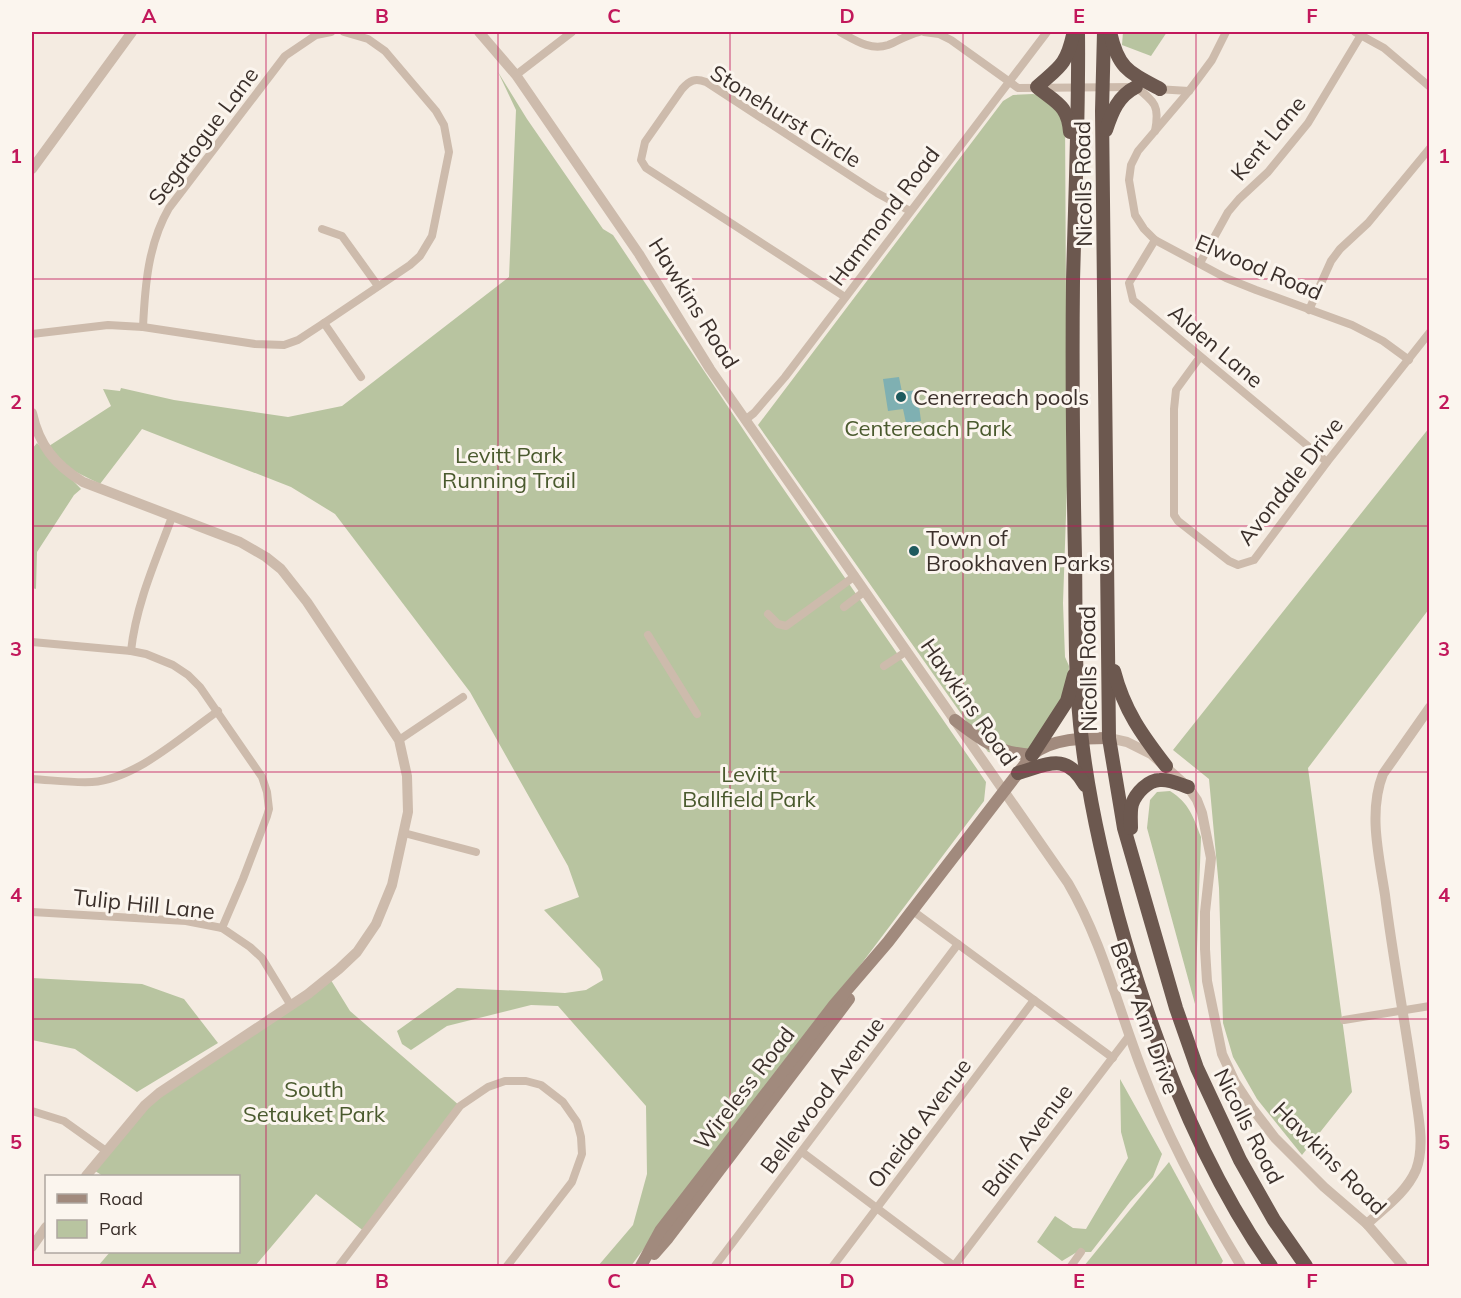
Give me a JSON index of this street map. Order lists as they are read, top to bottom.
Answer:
{
  "streets": {
    "highway": ["Nicolls Road"],
    "main road": ["Hawkins Road", "Wireless Road"],
    "street": [
      "Stonehurst Circle",
      "Segatogue Lane",
      "Kent Lane",
      "Hammond Road",
      "Elwood Road",
      "Alden Lane",
      "Avondale Drive",
      "Tulip Hill Lane",
      "Betty Ann Drive",
      "Bellewood Avenue",
      "Oneida Avenue",
      "Balin Avenue"
    ]
  },
  "crossings": [
    ["Stonehurst Circle", "Hammond Road"],
    ["Kent Lane", "Elwood Road"],
    ["Nicolls Road", "Hawkins Road"],
    ["Hammond Road", "Hawkins Road"],
    ["Elwood Road", "Alden Lane"],
    ["Elwood Road", "Avondale Drive"],
    ["Hawkins Road", "Betty Ann Drive"],
    ["Hawkins Road", "Wireless Road"],
    ["Alden Lane", "Avondale Drive"],
    ["Betty Ann Drive", "Wireless Road"],
    ["Betty Ann Drive", "Balin Avenue"]
  ],
  "parks": [
    "Centereach Park",
    "Levitt Park Running Trail",
    "Levitt Ballfield Park",
    "South Setauket Park"
  ],
  "places": ["Cenerreach pools", "Town of Brookhaven Parks"],
  "legend": ["Road", "Park"],
  "grid": {
    "columns": [
      "A",
      "B",
      "C",
      "D",
      "E",
      "F"
    ],
    "rows": [
      "1",
      "2",
      "3",
      "4",
      "5"
    ]
  }
}
